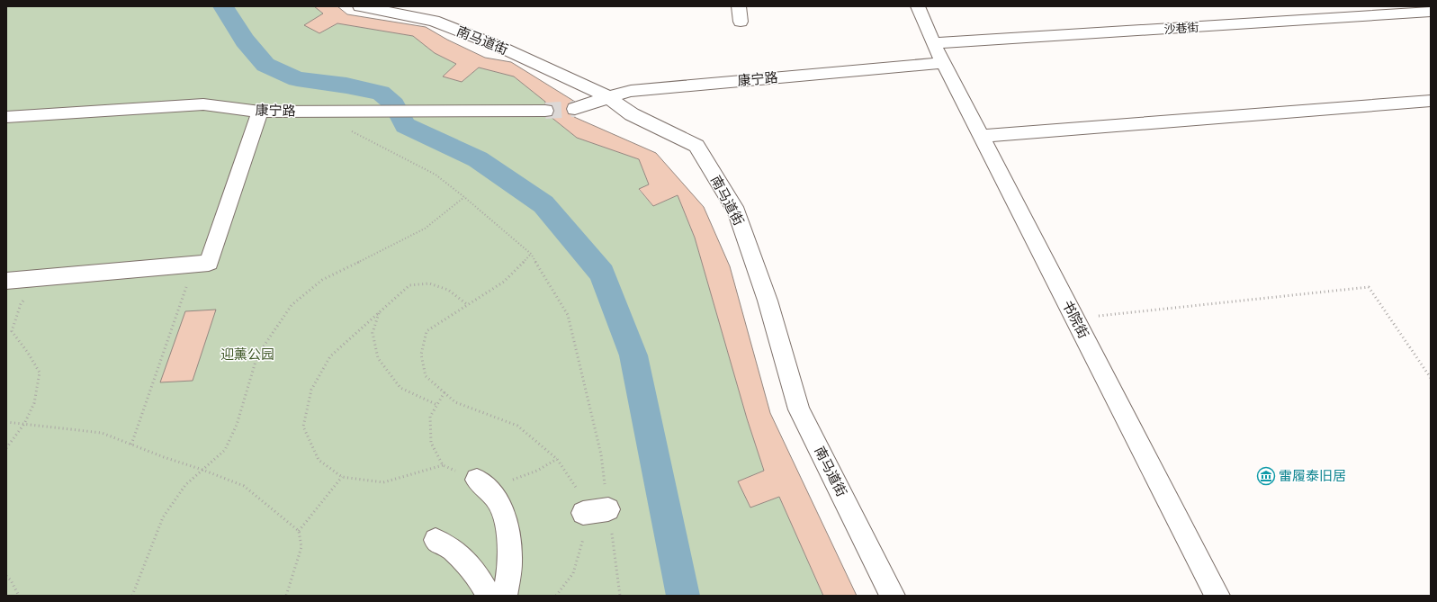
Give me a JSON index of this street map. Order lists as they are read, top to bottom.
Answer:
{
  "streets": {
    "street": [
      "沙巷街",
      "南马道街",
      "康宁路",
      "书院街"
    ]
  },
  "crossings": [
    ["沙巷街", "书院街"],
    ["南马道街", "康宁路"],
    ["康宁路", "书院街"]
  ],
  "parks": ["迎薰公园"],
  "places": {
    "museum": ["雷履泰旧居"]
  }
}
